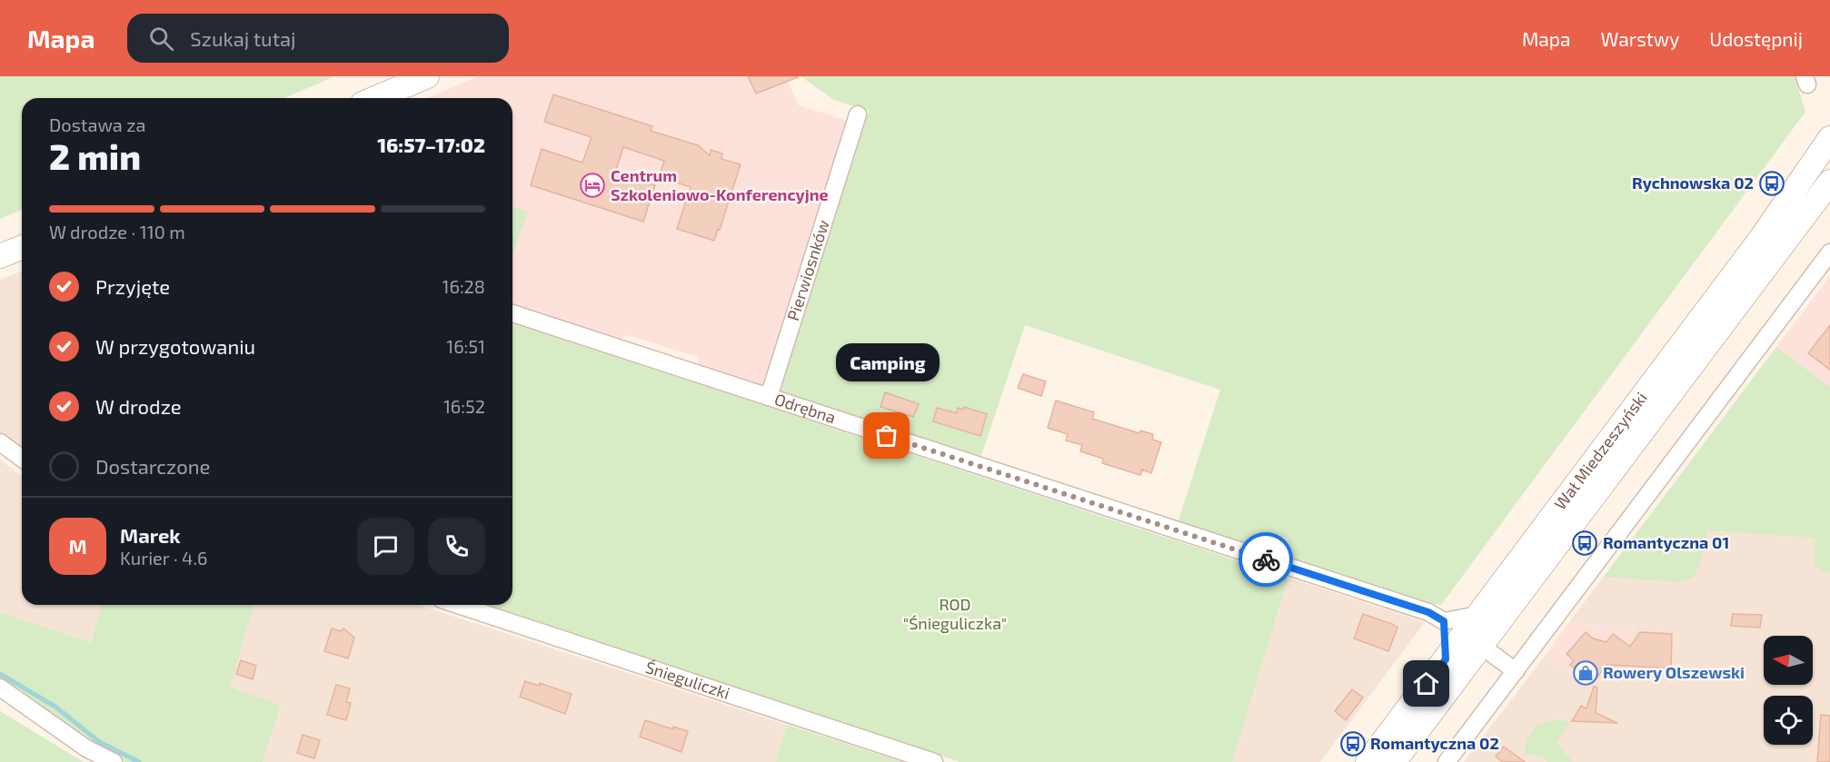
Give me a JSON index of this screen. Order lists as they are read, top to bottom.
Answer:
{
  "streets": {
    "main road": ["Wał Miedzeszyński"],
    "street": ["Pierwiosnków", "Odrębna", "Śnieguliczki"]
  },
  "crossings": [
    ["Pierwiosnków", "Odrębna"]
  ],
  "parks": ["ROD \"Śnieguliczka\""],
  "places": {
    "bus stop": ["Rychnowska 02", "Romantyczna 01", "Romantyczna 02"],
    "hotel": ["Centrum Szkoleniowo-Konferencyjne"],
    "other": ["Camping"],
    "shop": ["Rowery Olszewski"]
  },
  "north": "left",
  "page": {
    "header": "Mapa",
    "search": "Szukaj tutaj",
    "nav": ["Mapa", "Warstwy", "Udostępnij"],
    "heading": ["2 min", "Dostawa za", "16:57–17:02"],
    "panel": ["Marek", "Kurier · 4.6"],
    "bar": "W drodze · 110 m",
    "list": [
      ["Przyjęte", "16:28"],
      ["W przygotowaniu", "16:51"],
      ["W drodze", "16:52"],
      "Dostarczone"
    ],
    "bubble": "Camping",
    "round": "M"
  }
}
